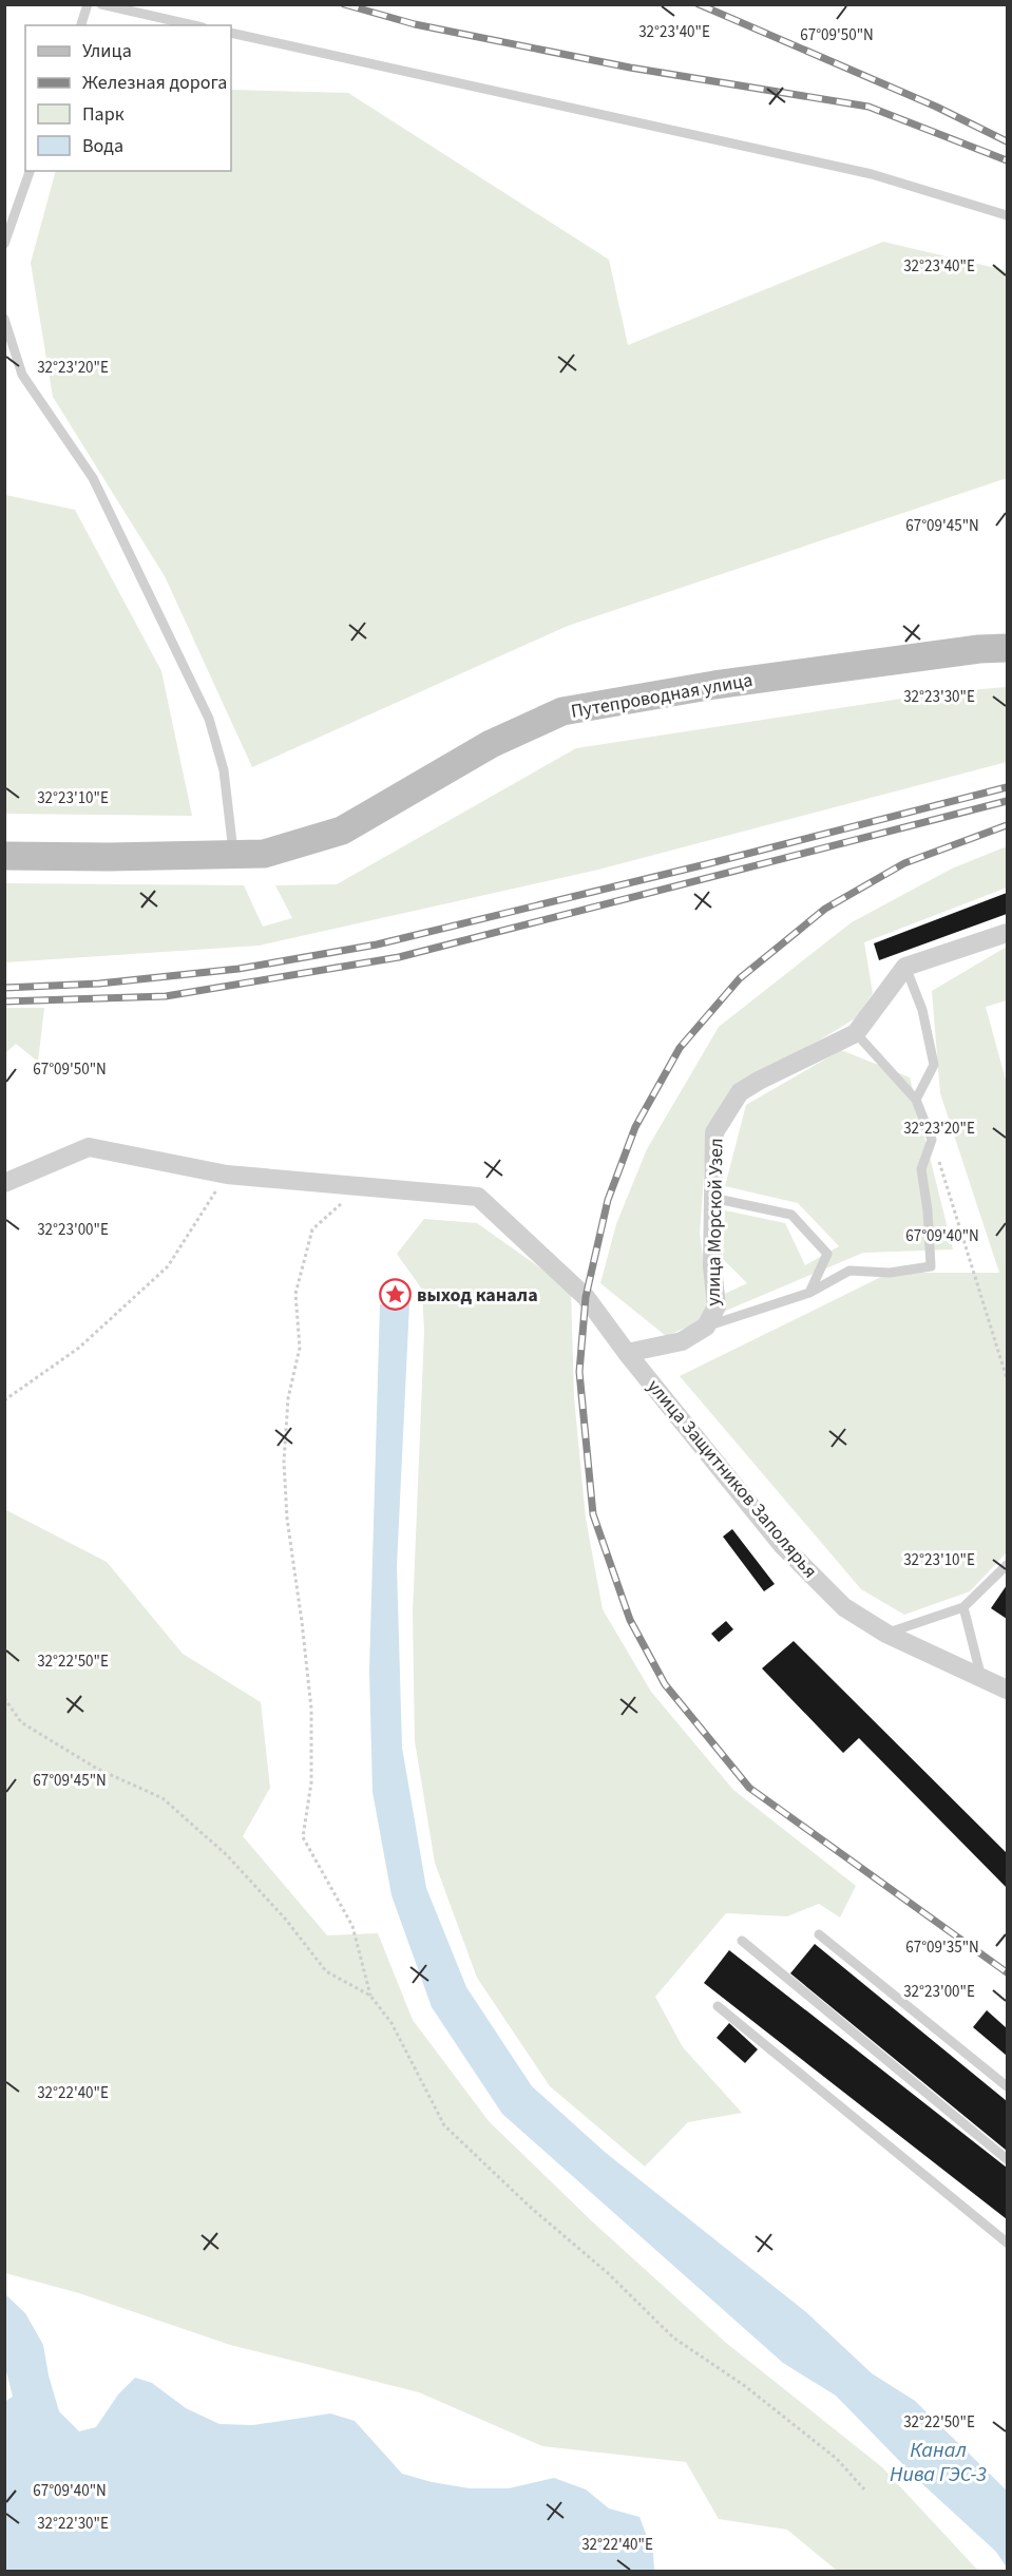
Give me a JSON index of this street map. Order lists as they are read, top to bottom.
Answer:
{
  "streets": {
    "main road": ["Путепроводная улица"],
    "street": ["улица Морской Узел", "улица Защитников Заполярья"]
  },
  "crossings": [
    ["улица Морской Узел", "улица Защитников Заполярья"]
  ],
  "water": ["Канал Нива ГЭС-3"],
  "places": {
    "place": ["выход канала"]
  },
  "legend": [
    "Улица",
    "Железная дорога",
    "Парк",
    "Вода"
  ],
  "coordinates": [
    "32°23'40\"E",
    "67°09'50\"N",
    "32°23'20\"E",
    "67°09'45\"N",
    "32°23'30\"E",
    "32°23'10\"E",
    "32°23'00\"E",
    "67°09'40\"N",
    "32°22'50\"E",
    "67°09'35\"N",
    "32°22'40\"E",
    "32°22'30\"E"
  ]
}
